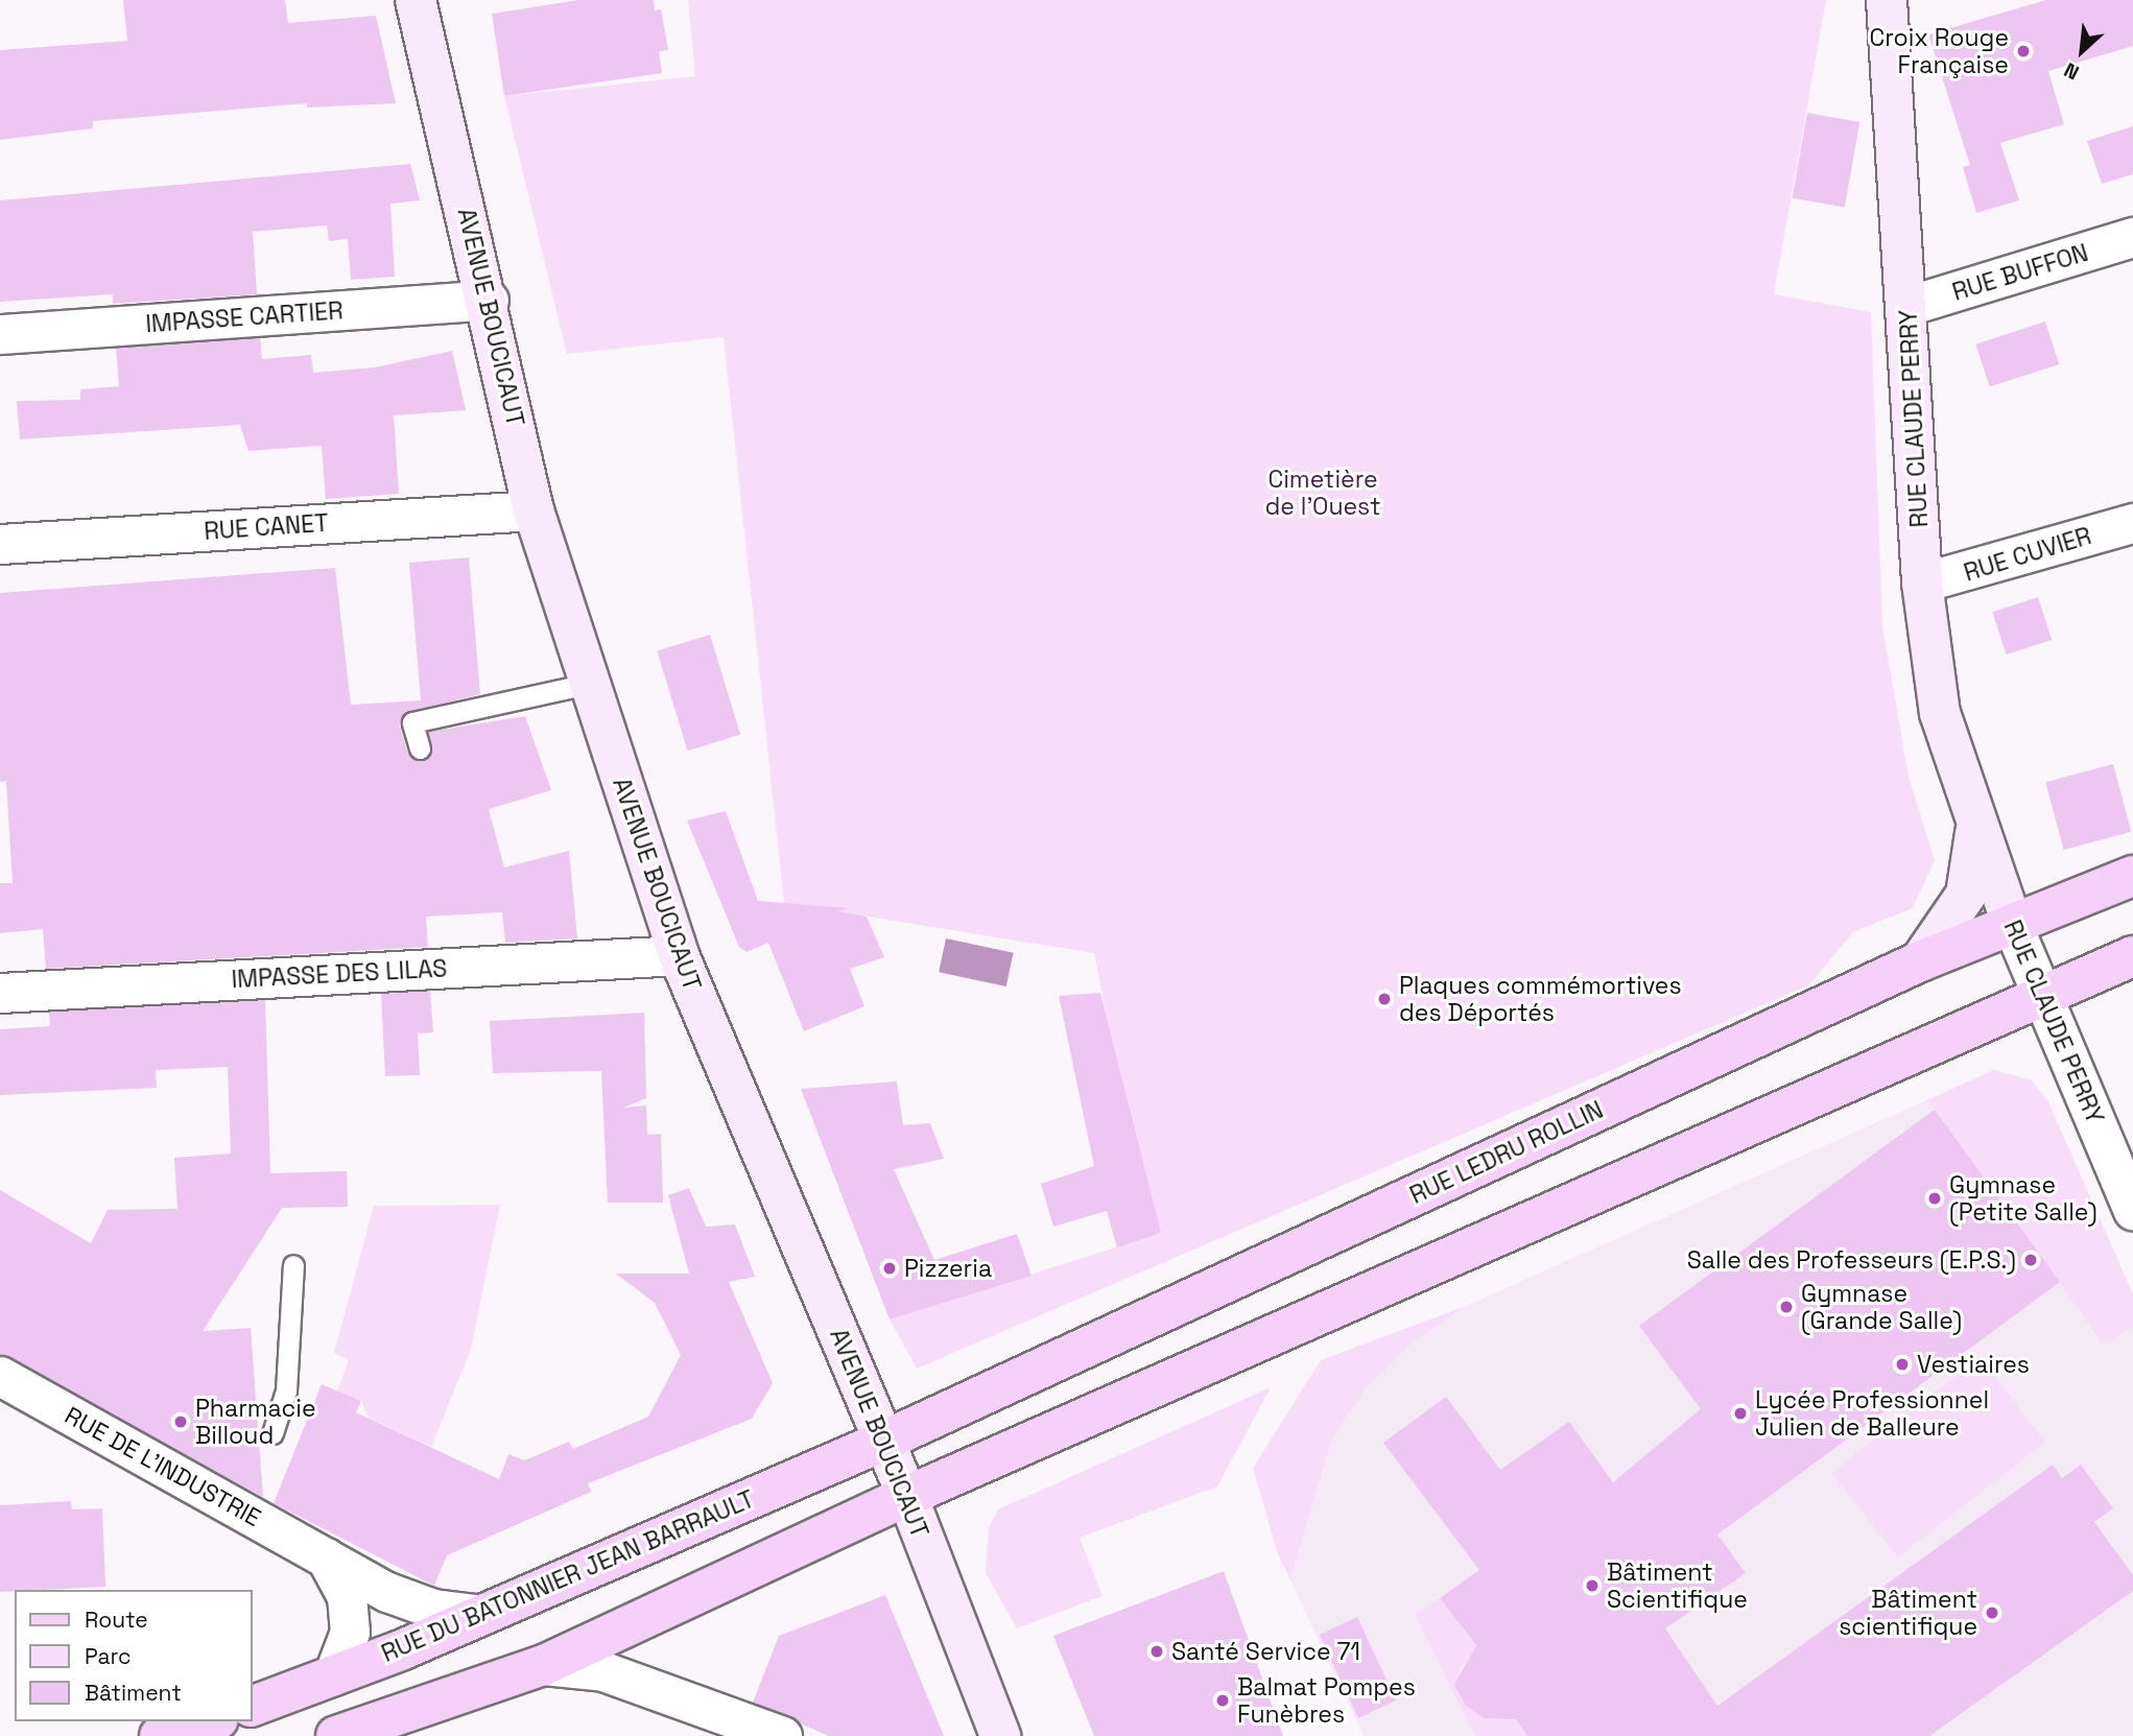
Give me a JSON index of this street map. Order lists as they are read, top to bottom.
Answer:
{
  "streets": {
    "main road": [
      "AVENUE BOUCICAUT",
      "RUE CLAUDE PERRY",
      "RUE LEDRU ROLLIN",
      "RUE DU BATONNIER JEAN BARRAULT"
    ],
    "street": [
      "RUE BUFFON",
      "IMPASSE CARTIER",
      "RUE CANET",
      "RUE CUVIER",
      "IMPASSE DES LILAS",
      "RUE DE L'INDUSTRIE"
    ]
  },
  "crossings": [
    ["RUE BUFFON", "RUE CLAUDE PERRY"],
    ["IMPASSE CARTIER", "AVENUE BOUCICAUT"],
    ["AVENUE BOUCICAUT", "RUE CANET"],
    ["AVENUE BOUCICAUT", "IMPASSE DES LILAS"],
    ["AVENUE BOUCICAUT", "RUE LEDRU ROLLIN"],
    ["AVENUE BOUCICAUT", "RUE DU BATONNIER JEAN BARRAULT"],
    ["RUE CLAUDE PERRY", "RUE CUVIER"],
    ["RUE CLAUDE PERRY", "RUE LEDRU ROLLIN"],
    ["RUE LEDRU ROLLIN", "RUE DU BATONNIER JEAN BARRAULT"],
    ["RUE DE L'INDUSTRIE", "RUE DU BATONNIER JEAN BARRAULT"]
  ],
  "parks": ["Cimetière de l'Ouest"],
  "places": [
    "Croix Rouge Française",
    "Plaques commémortives des Déportés",
    "Gymnase (Petite Salle)",
    "Salle des Professeurs (E.P.S.)",
    "Pizzeria",
    "Gymnase (Grande Salle)",
    "Vestiaires",
    "Lycée Professionnel Julien de Balleure",
    "Pharmacie Billoud",
    "Bâtiment Scientifique",
    "Bâtiment scientifique",
    "Santé Service 71",
    "Balmat Pompes Funèbres"
  ],
  "legend": ["Route", "Parc", "Bâtiment"],
  "north": "bottom left"
}
